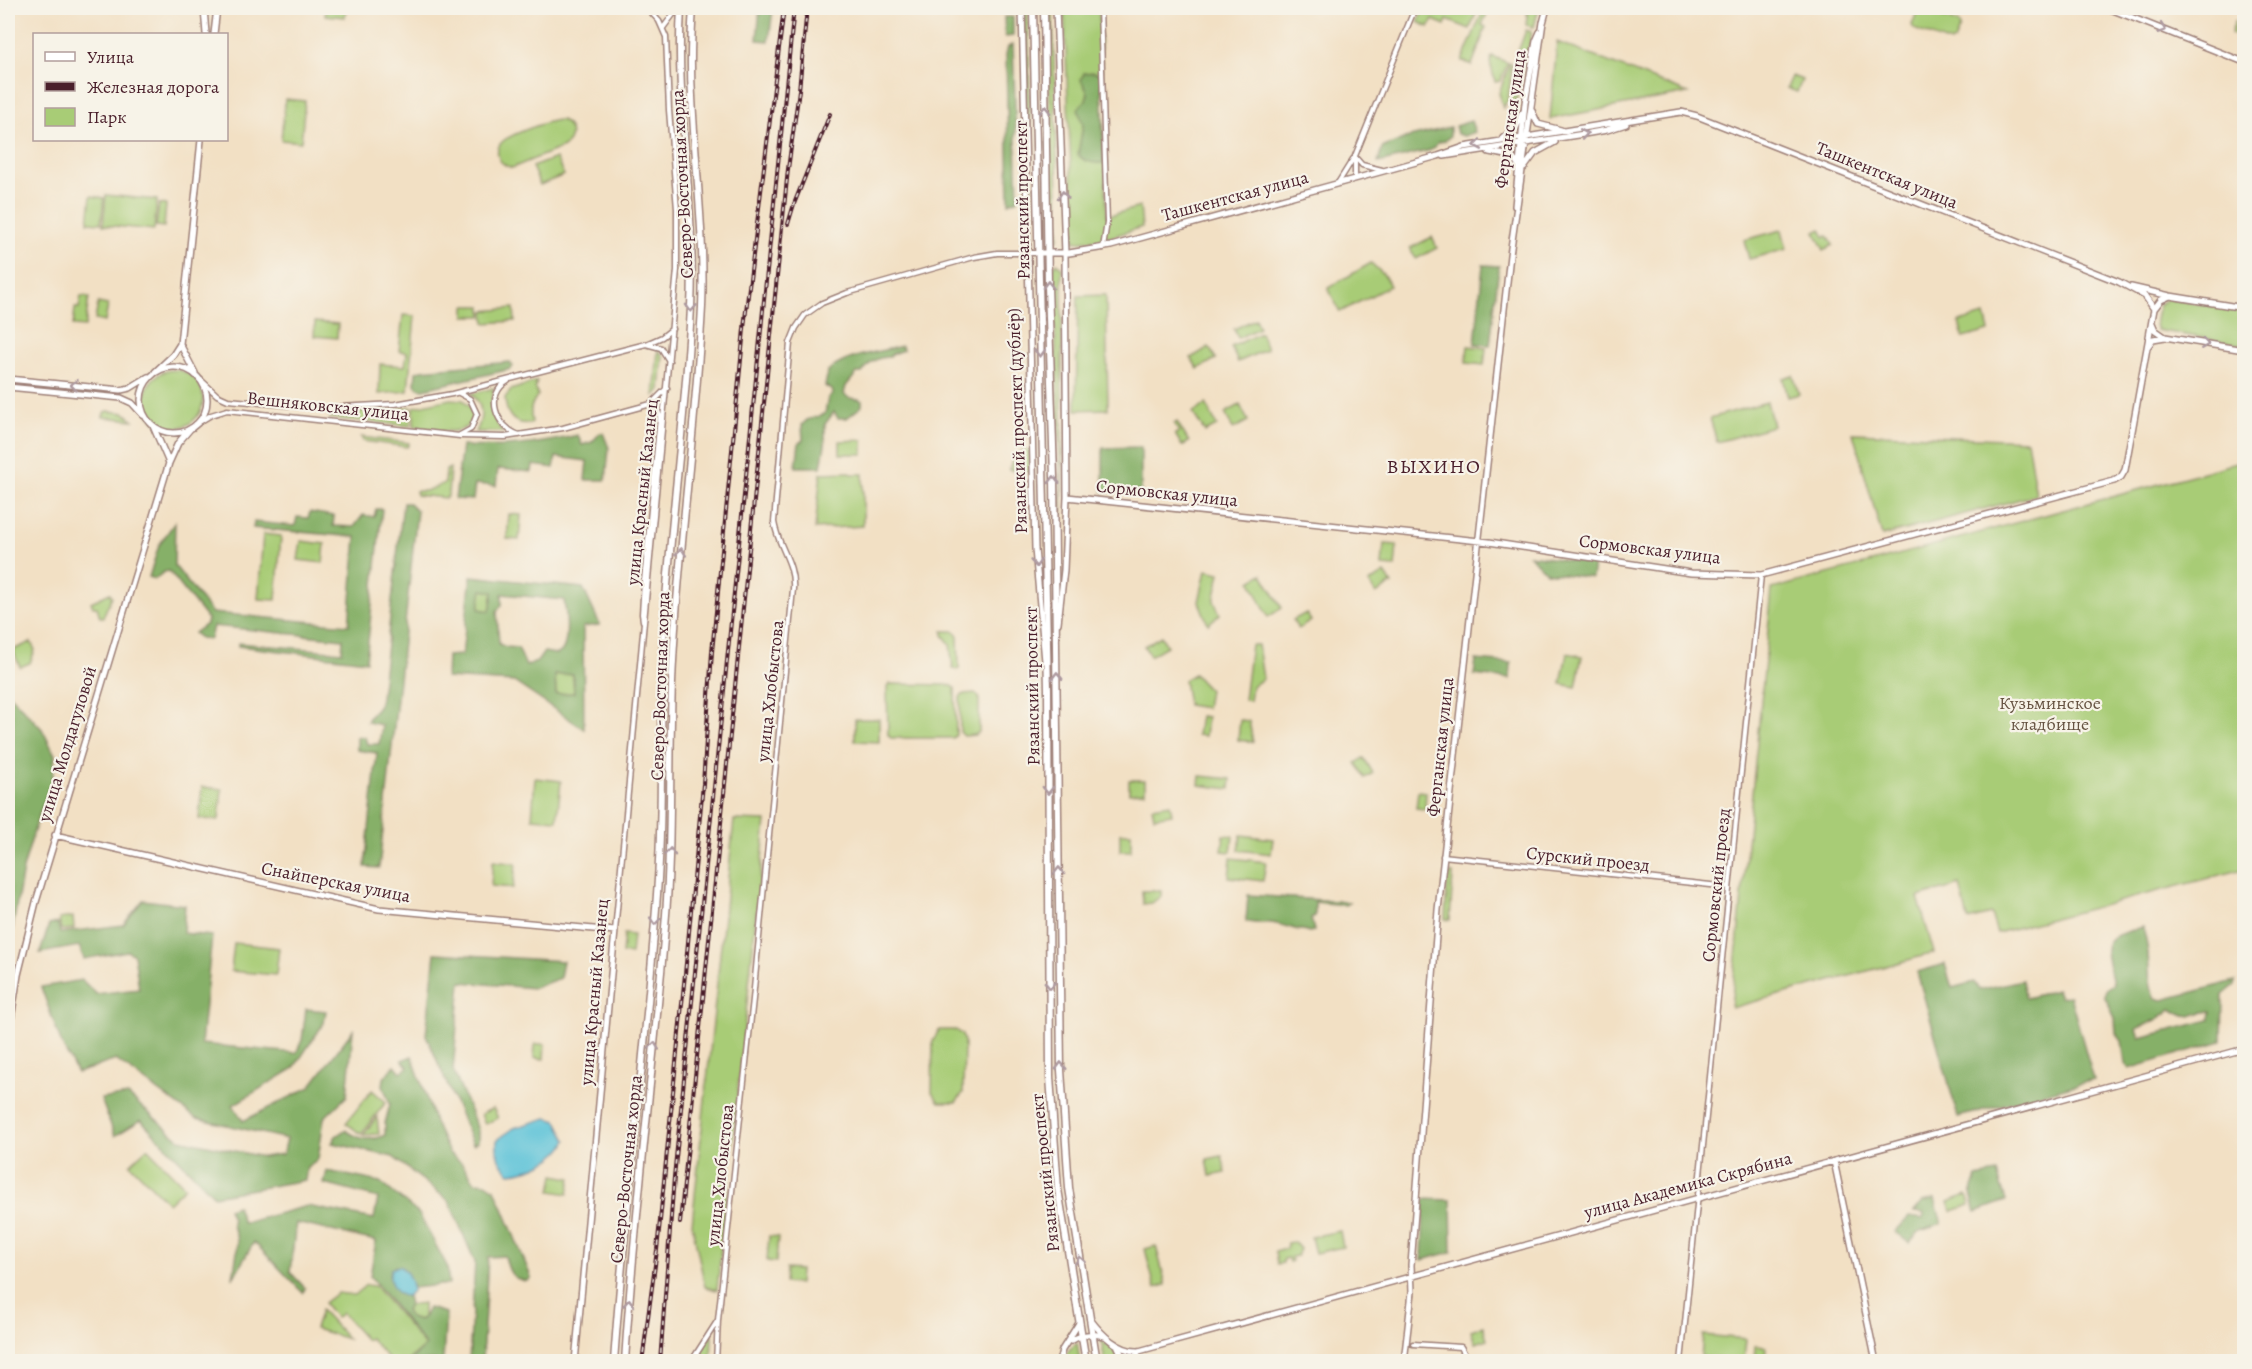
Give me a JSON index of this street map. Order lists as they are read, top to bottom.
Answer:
{
  "streets": {
    "main road": ["Северо-Восточная хорда", "Рязанский проспект"],
    "street": [
      "Ферганская улица",
      "Ташкентская улица",
      "Вешняковская улица",
      "Рязанский проспект (дублёр)",
      "улица Красный Казанец",
      "Сормовская улица",
      "улица Хлобыстова",
      "улица Молдагуловой",
      "Сурский проезд",
      "Снайперская улица",
      "Сормовский проезд",
      "улица Академика Скрябина"
    ]
  },
  "crossings": [
    ["Ферганская улица", "Ташкентская улица"],
    ["Ферганская улица", "Сормовская улица"],
    ["Ферганская улица", "Сурский проезд"],
    ["Ферганская улица", "улица Академика Скрябина"],
    ["Ташкентская улица", "Рязанский проспект"],
    ["Ташкентская улица", "улица Хлобыстова"],
    ["Рязанский проспект", "Рязанский проспект (дублёр)"],
    ["Рязанский проспект", "улица Хлобыстова"],
    ["Вешняковская улица", "улица Красный Казанец"],
    ["Вешняковская улица", "улица Молдагуловой"],
    ["Рязанский проспект (дублёр)", "улица Хлобыстова"],
    ["улица Красный Казанец", "Снайперская улица"],
    ["Сормовская улица", "Сормовский проезд"],
    ["улица Молдагуловой", "Снайперская улица"],
    ["Сурский проезд", "Сормовский проезд"],
    ["Сормовский проезд", "улица Академика Скрябина"]
  ],
  "districts": ["ВЫХИНО"],
  "parks": ["Кузьминское кладбище"],
  "legend": ["Улица", "Железная дорога", "Парк"]
}
